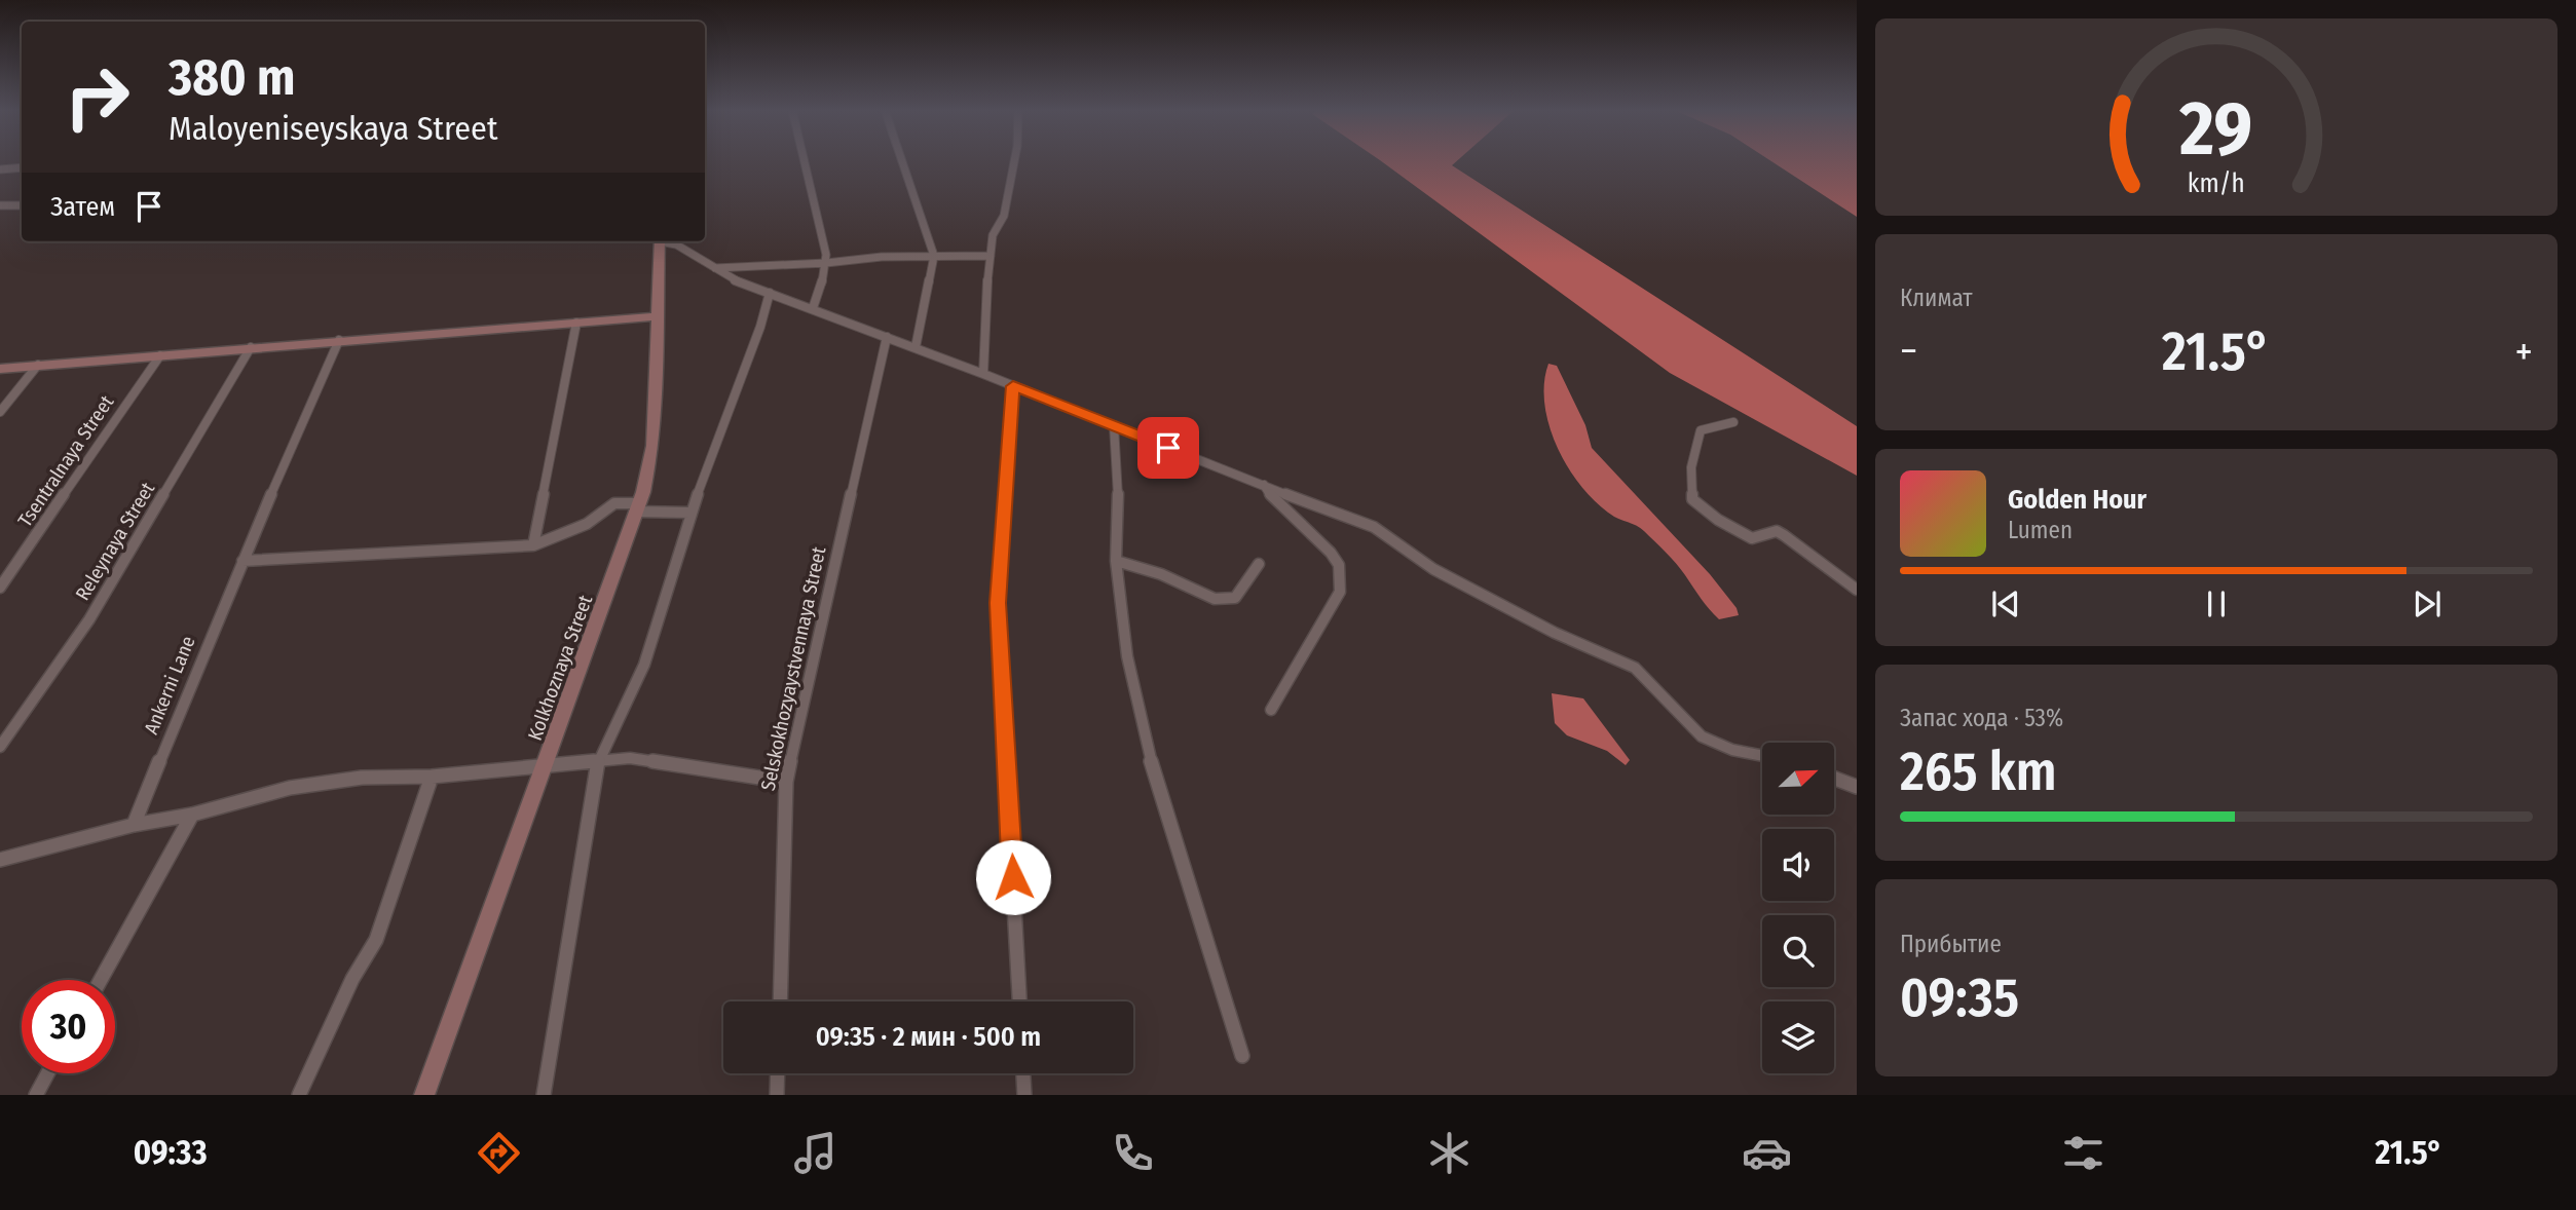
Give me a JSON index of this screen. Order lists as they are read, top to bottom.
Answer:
{
  "streets": {
    "main road": ["Kolkhoznaya Street"],
    "street": [
      "Tsentralnaya Street",
      "Releynaya Street",
      "Selskokhozyaystvennaya Street",
      "Ankerni Lane"
    ]
  },
  "north": "top right",
  "page": {
    "turn": ["380 m", "Maloyeniseyskaya Street"],
    "then": "Затем",
    "tile": [
      "Климат",
      ["Запас хода · 53%", "265 km"],
      ["Прибытие", "09:35"]
    ],
    "heat": ["−", "21.5°", "+"],
    "song": ["Golden Hour", "Lumen"],
    "limit": "30",
    "trip": "09:35 · 2 мин · 500 m",
    "tabs": ["09:33", "21.5°"],
    "gauge": ["29", "km/h"]
  }
}
